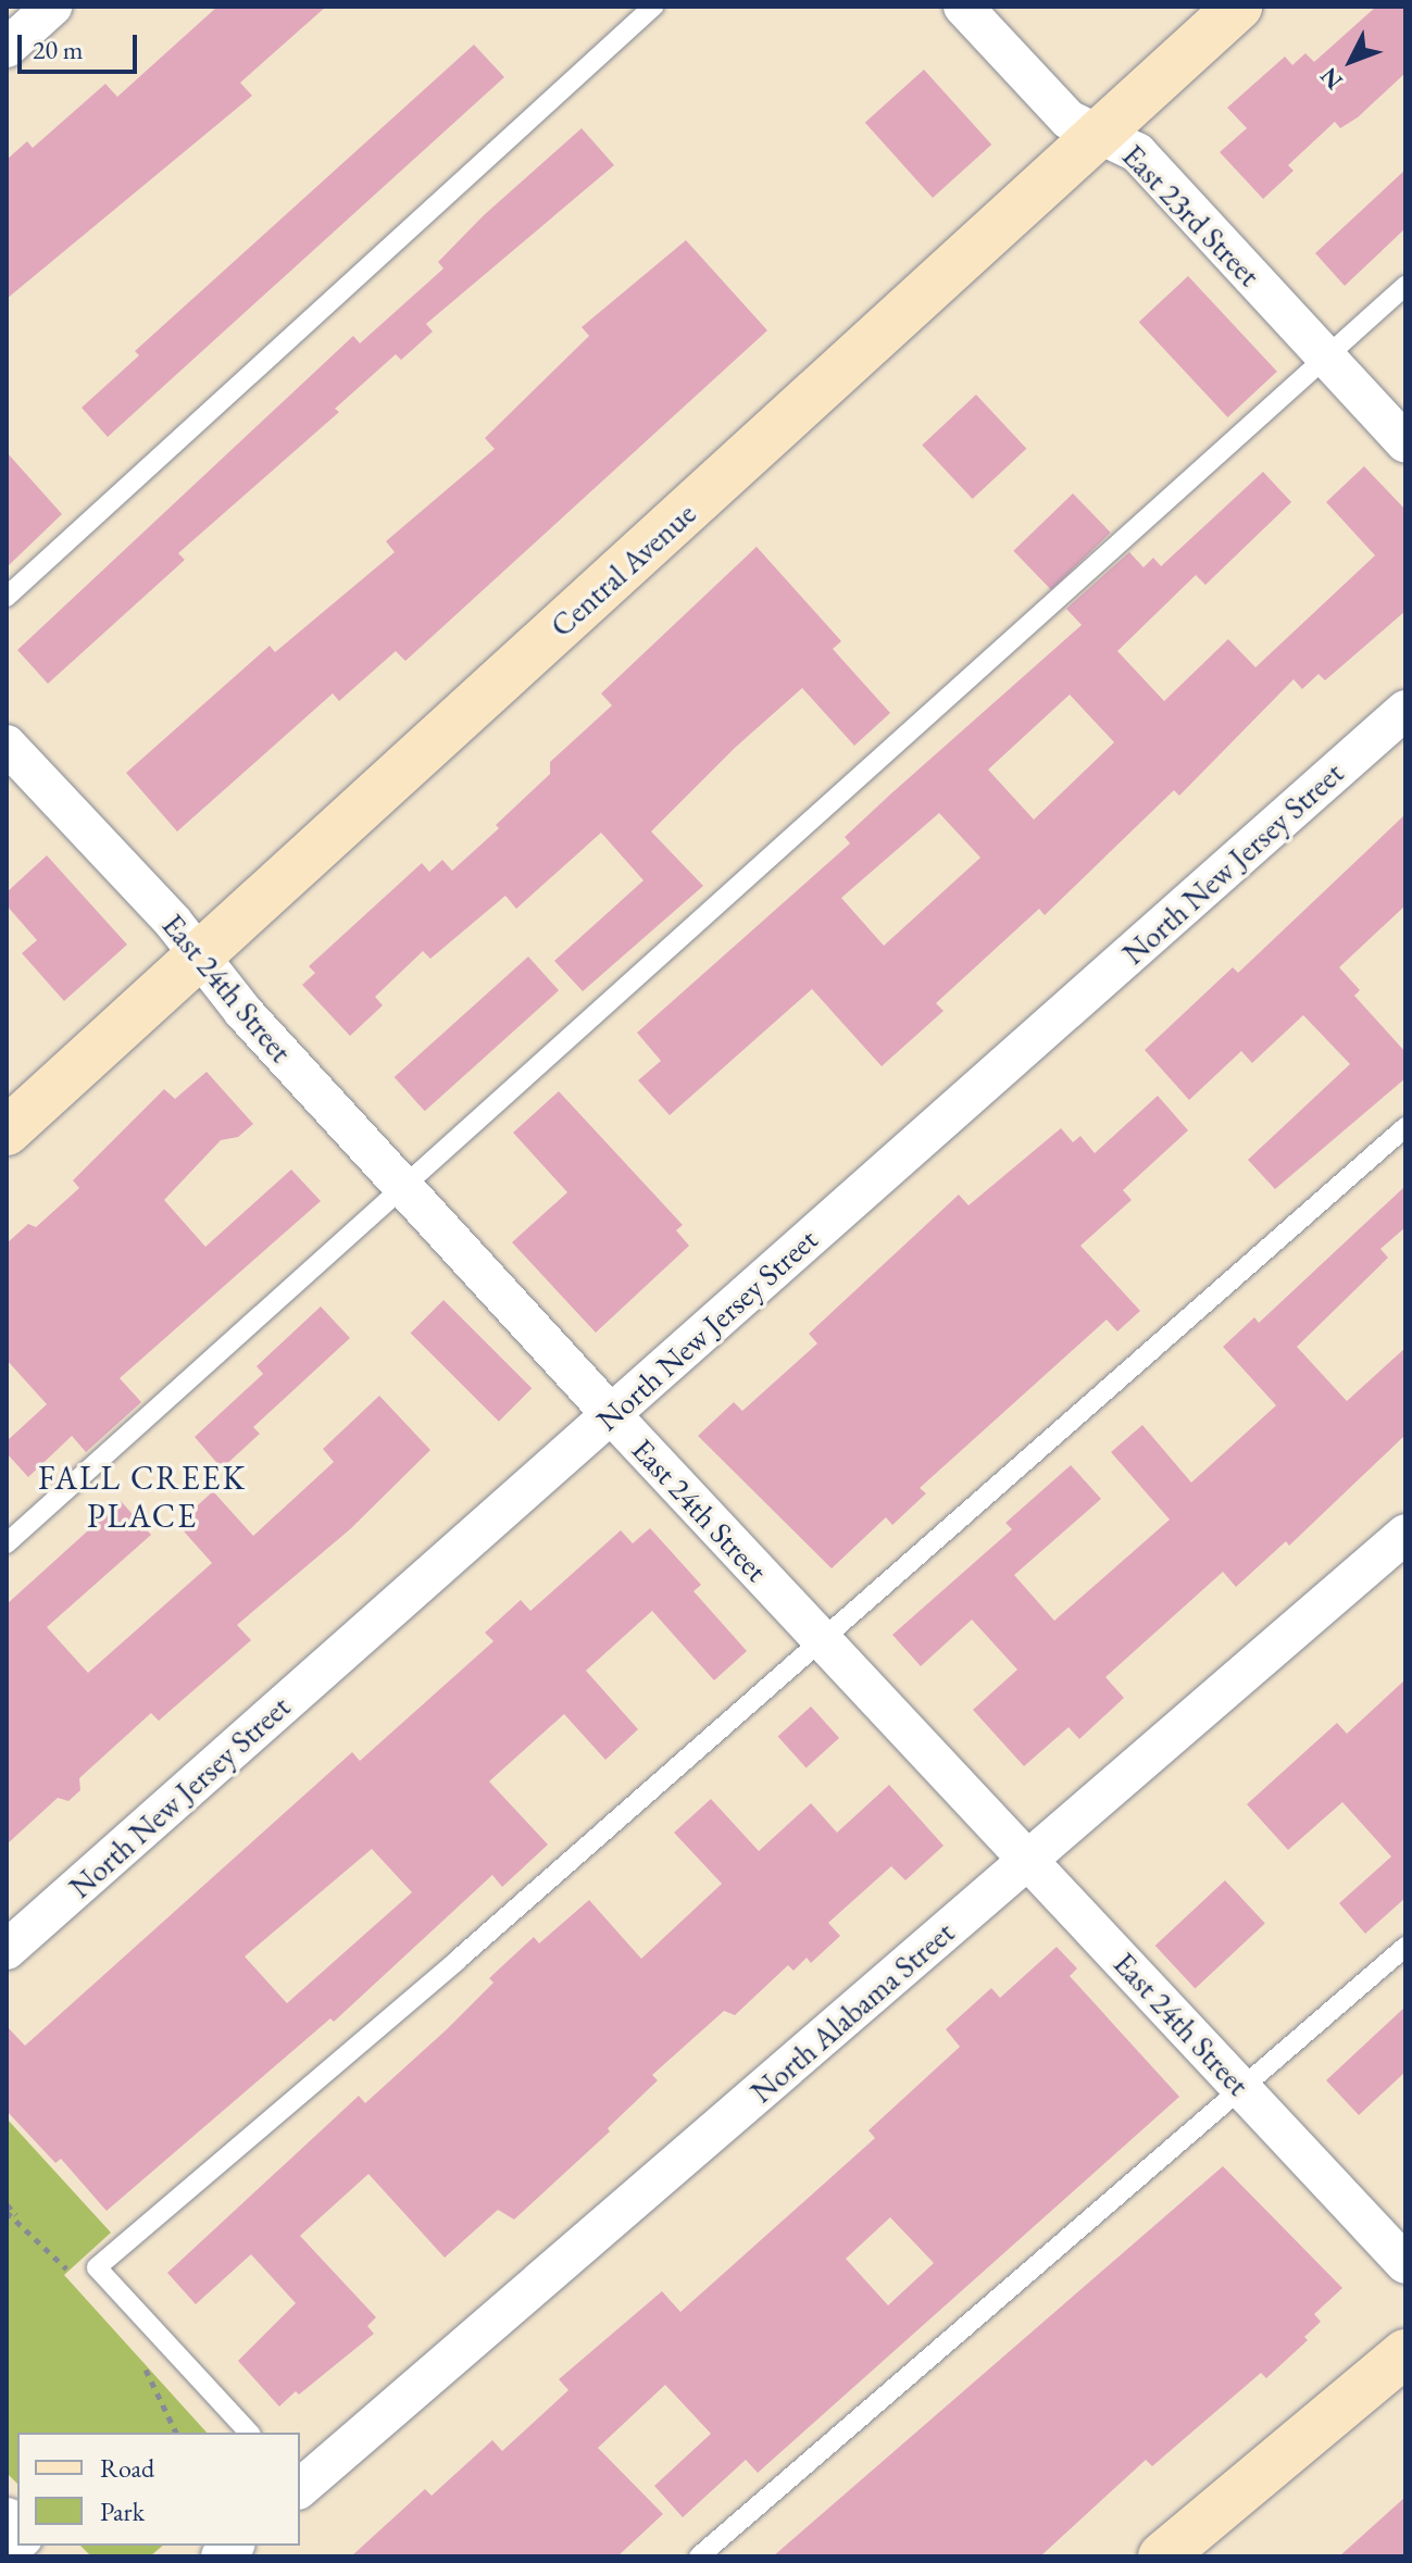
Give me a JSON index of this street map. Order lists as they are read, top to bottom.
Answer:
{
  "streets": {
    "main road": ["Central Avenue"],
    "street": [
      "East 23rd Street",
      "North New Jersey Street",
      "East 24th Street",
      "North Alabama Street"
    ]
  },
  "crossings": [
    ["East 23rd Street", "Central Avenue"],
    ["Central Avenue", "East 24th Street"],
    ["North New Jersey Street", "East 24th Street"],
    ["East 24th Street", "North Alabama Street"]
  ],
  "districts": ["FALL CREEK PLACE"],
  "legend": ["Road", "Park"],
  "scale_bar": "20 m",
  "north": "bottom left"
}
